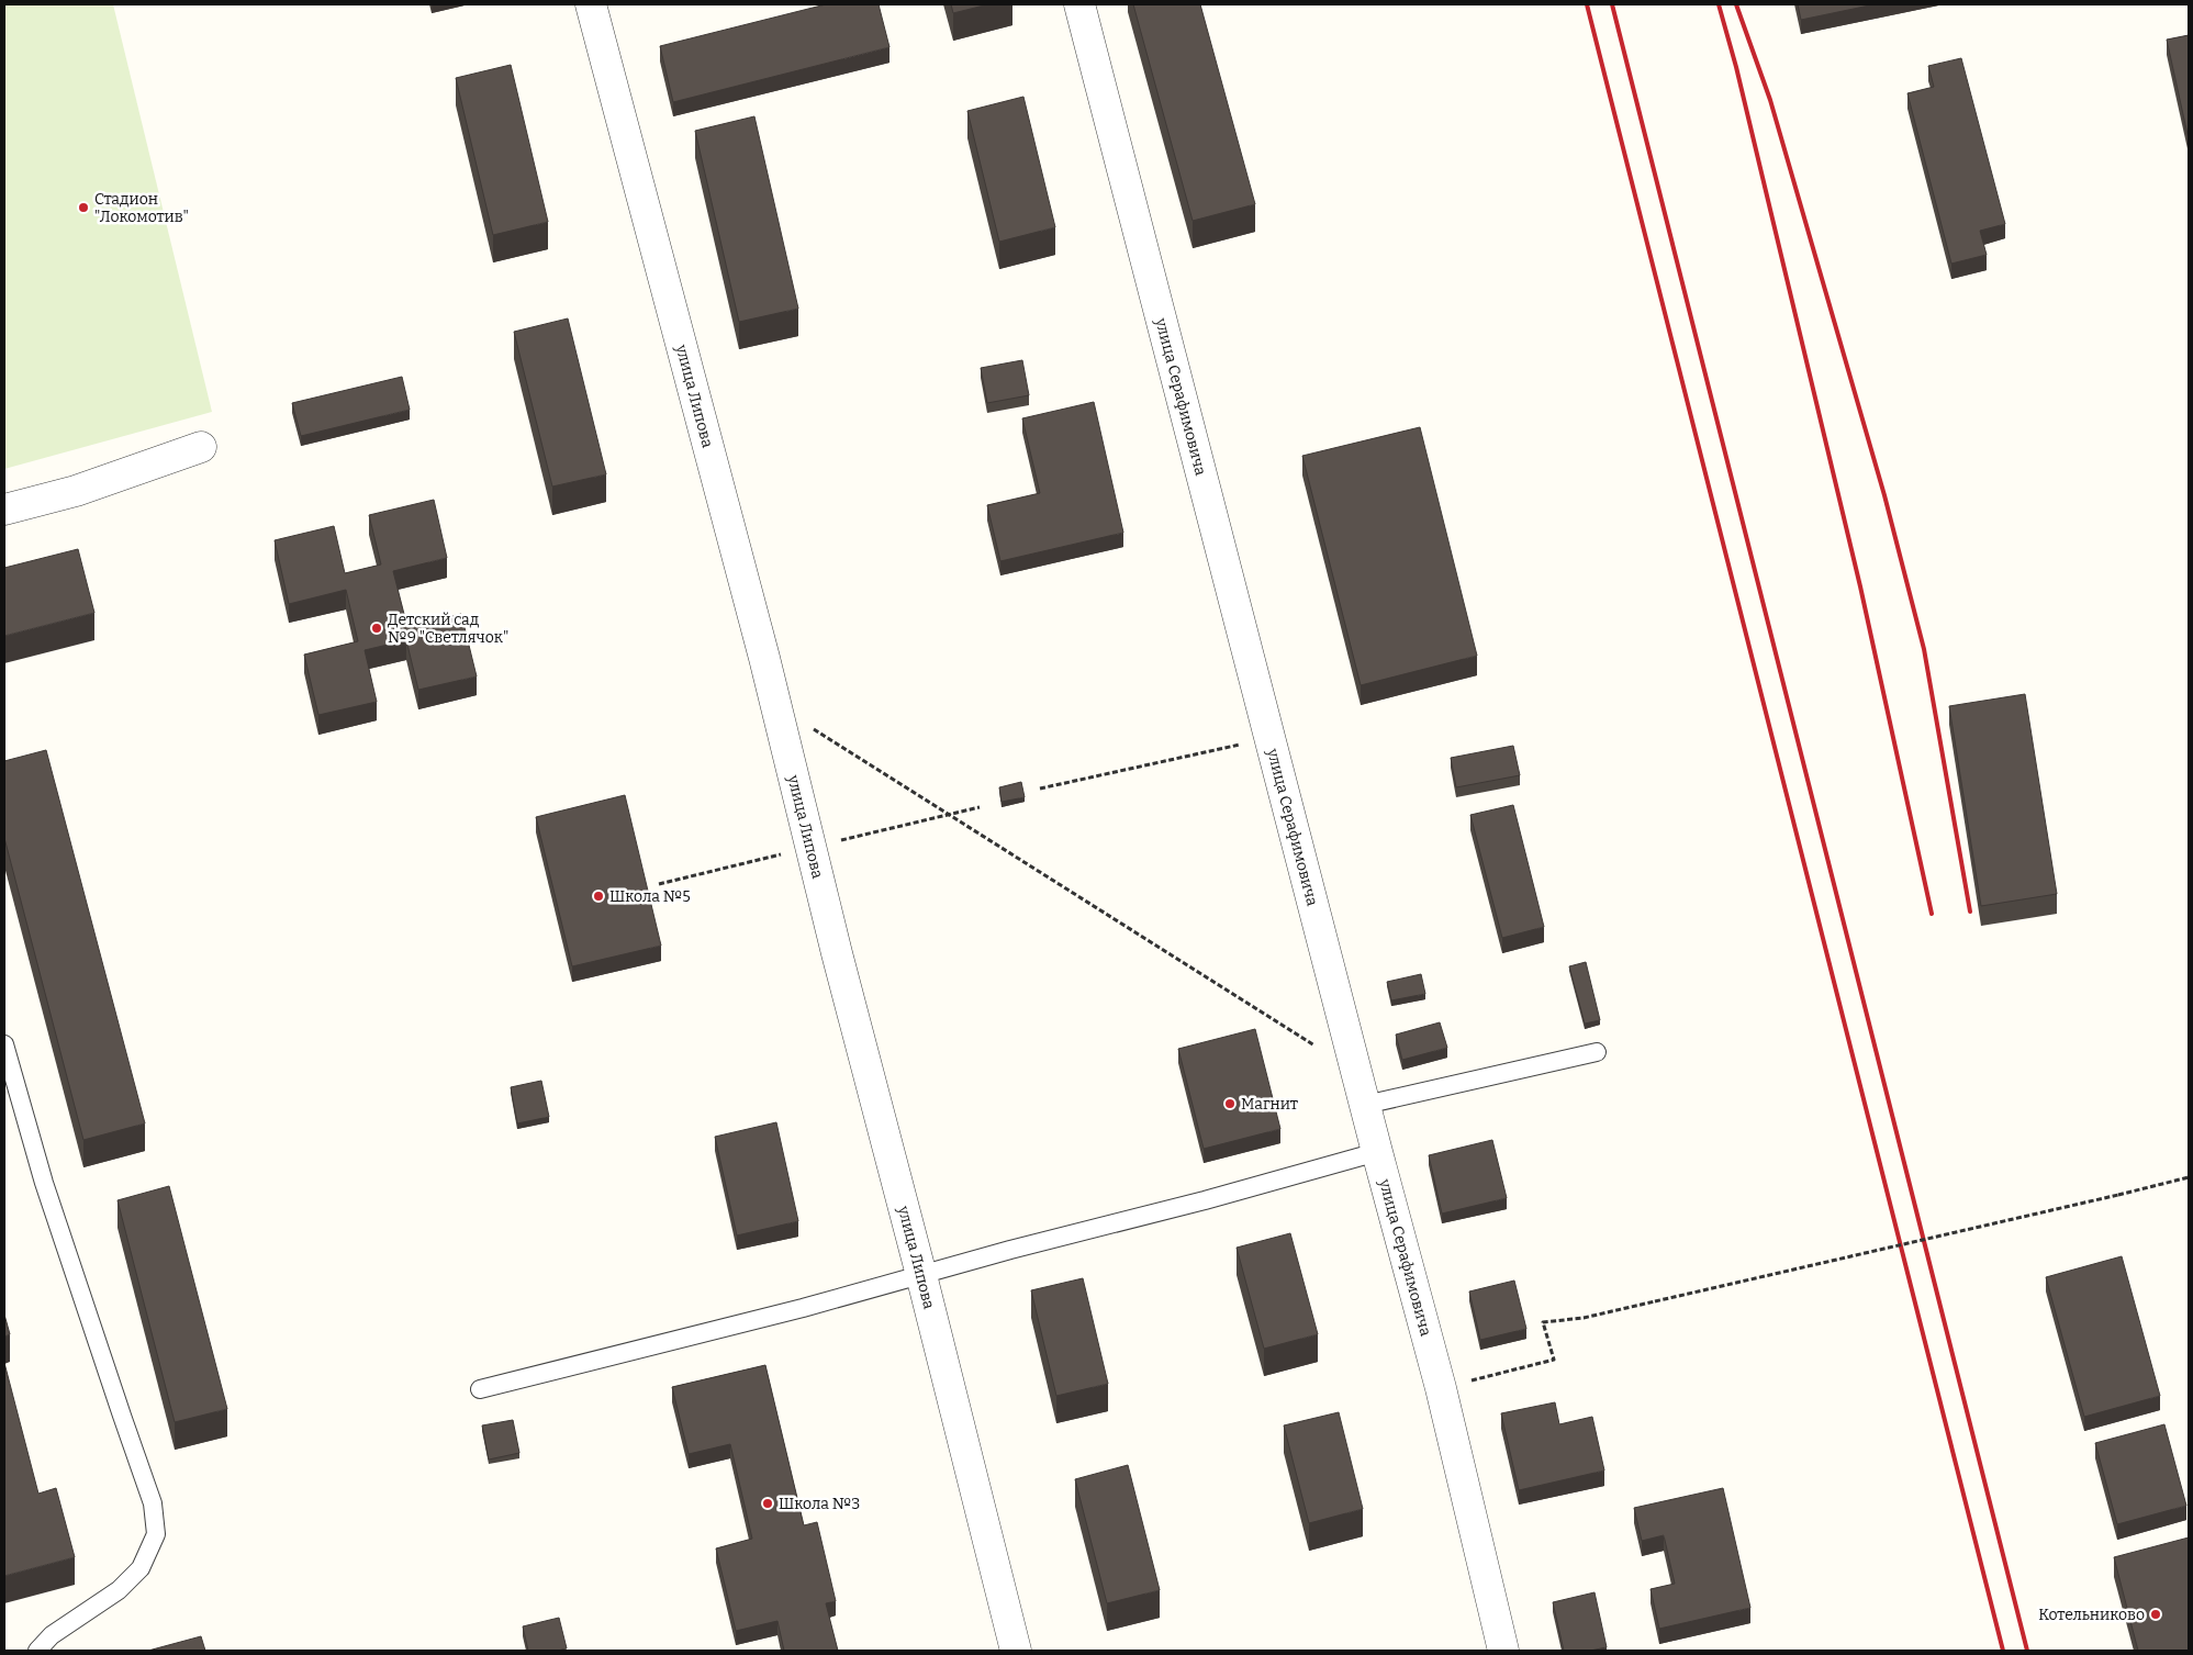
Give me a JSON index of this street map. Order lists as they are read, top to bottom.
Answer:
{
  "streets": {
    "street": ["улица Липова", "улица Серафимовича"]
  },
  "places": [
    "Стадион \"Локомотив\"",
    "Детский сад №9 \"Светлячок\"",
    "Школа №5",
    "Магнит",
    "Школа №3",
    "Котельниково"
  ]
}
